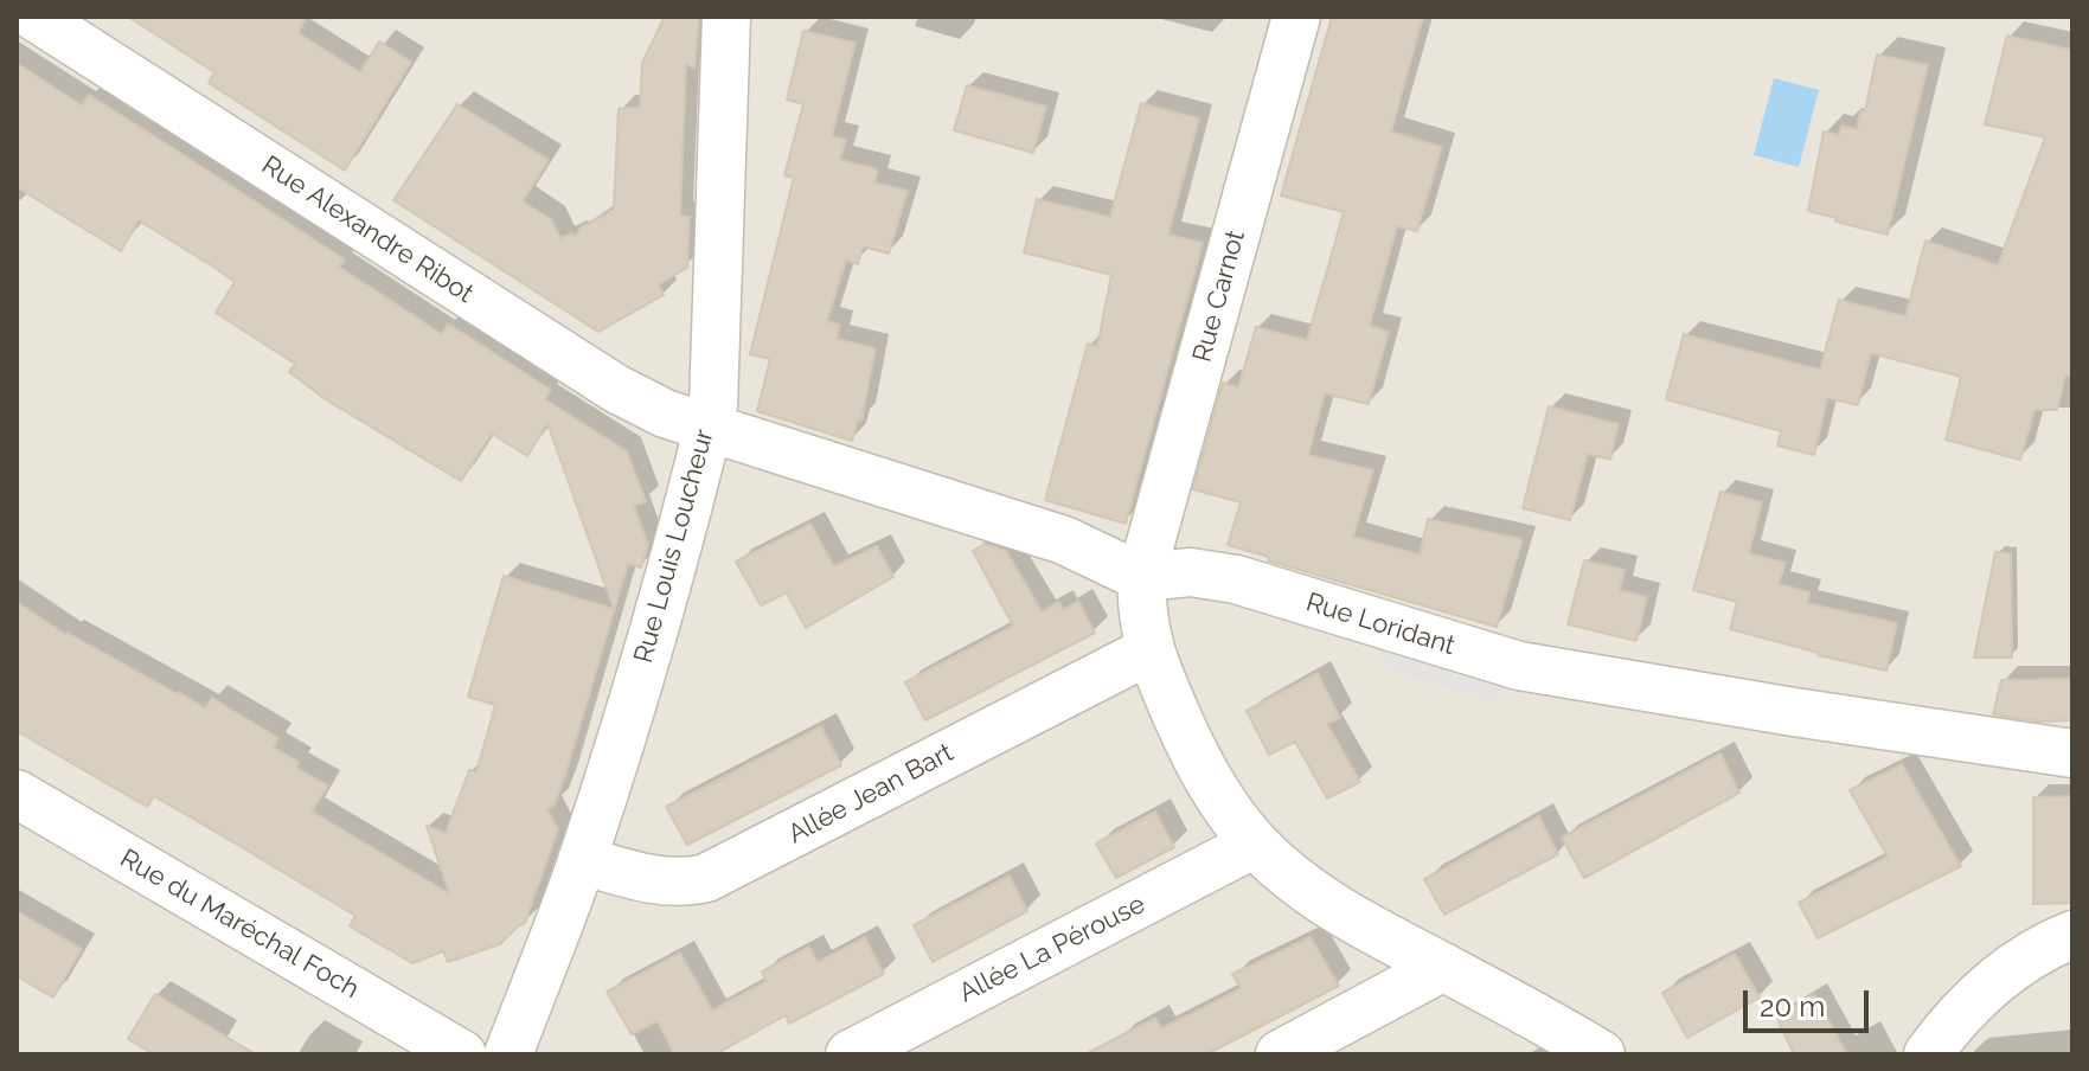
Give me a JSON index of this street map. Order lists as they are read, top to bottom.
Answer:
{
  "streets": {
    "street": [
      "Rue Alexandre Ribot",
      "Rue Carnot",
      "Rue Louis Loucheur",
      "Rue Loridant",
      "Allée Jean Bart",
      "Rue du Maréchal Foch",
      "Allée La Pérouse"
    ]
  },
  "crossings": [
    ["Rue Alexandre Ribot", "Rue Louis Loucheur"],
    ["Rue Carnot", "Rue Loridant"],
    ["Rue Carnot", "Allée Jean Bart"],
    ["Rue Carnot", "Allée La Pérouse"],
    ["Rue Louis Loucheur", "Allée Jean Bart"]
  ],
  "scale_bar": "20 m"
}
